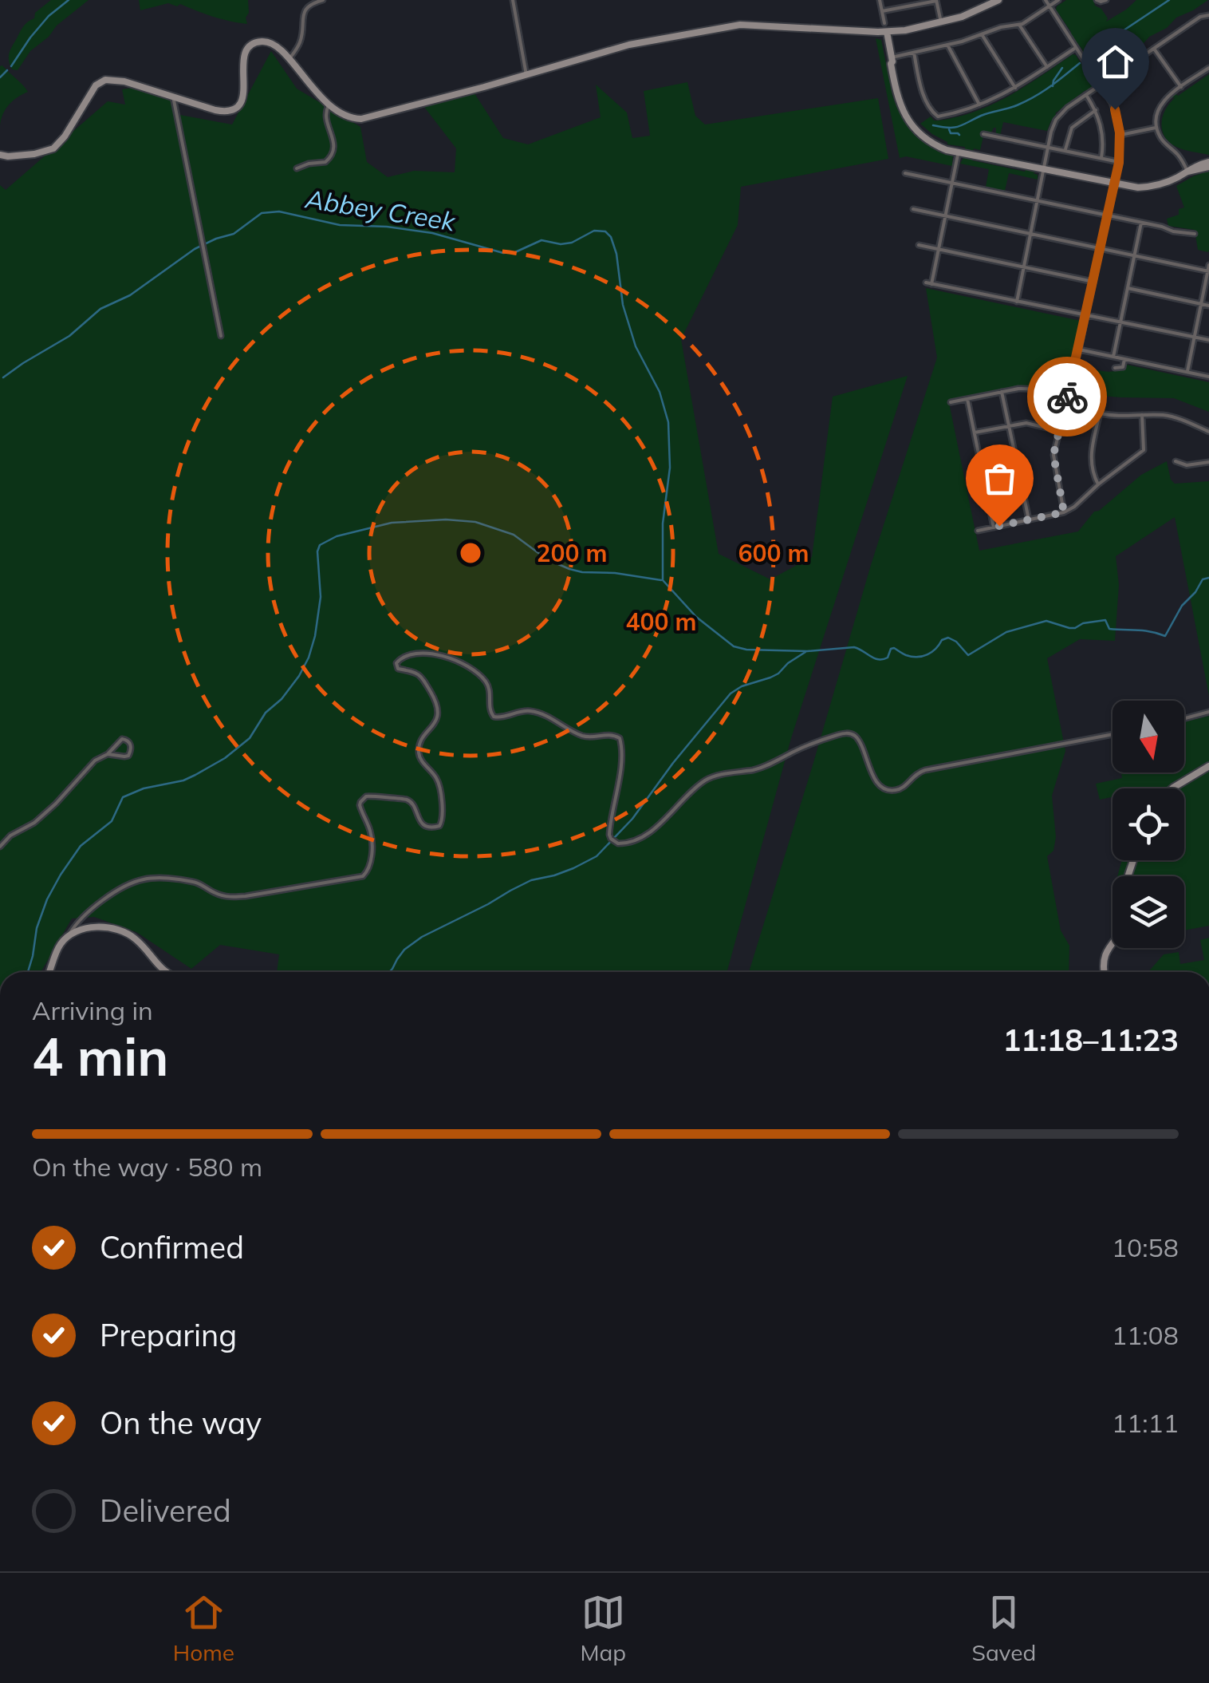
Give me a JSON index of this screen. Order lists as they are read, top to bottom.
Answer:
{
  "water": ["Abbey Creek"],
  "north": "bottom",
  "page": {
    "heading": ["4 min", "Arriving in", "11:18–11:23"],
    "bar": "On the way · 580 m",
    "list": [
      ["Confirmed", "10:58"],
      ["Preparing", "11:08"],
      ["On the way", "11:11"],
      "Delivered"
    ],
    "tabs": ["Home", "Map", "Saved"]
  },
  "rings": ["200 m", "600 m", "400 m"]
}
